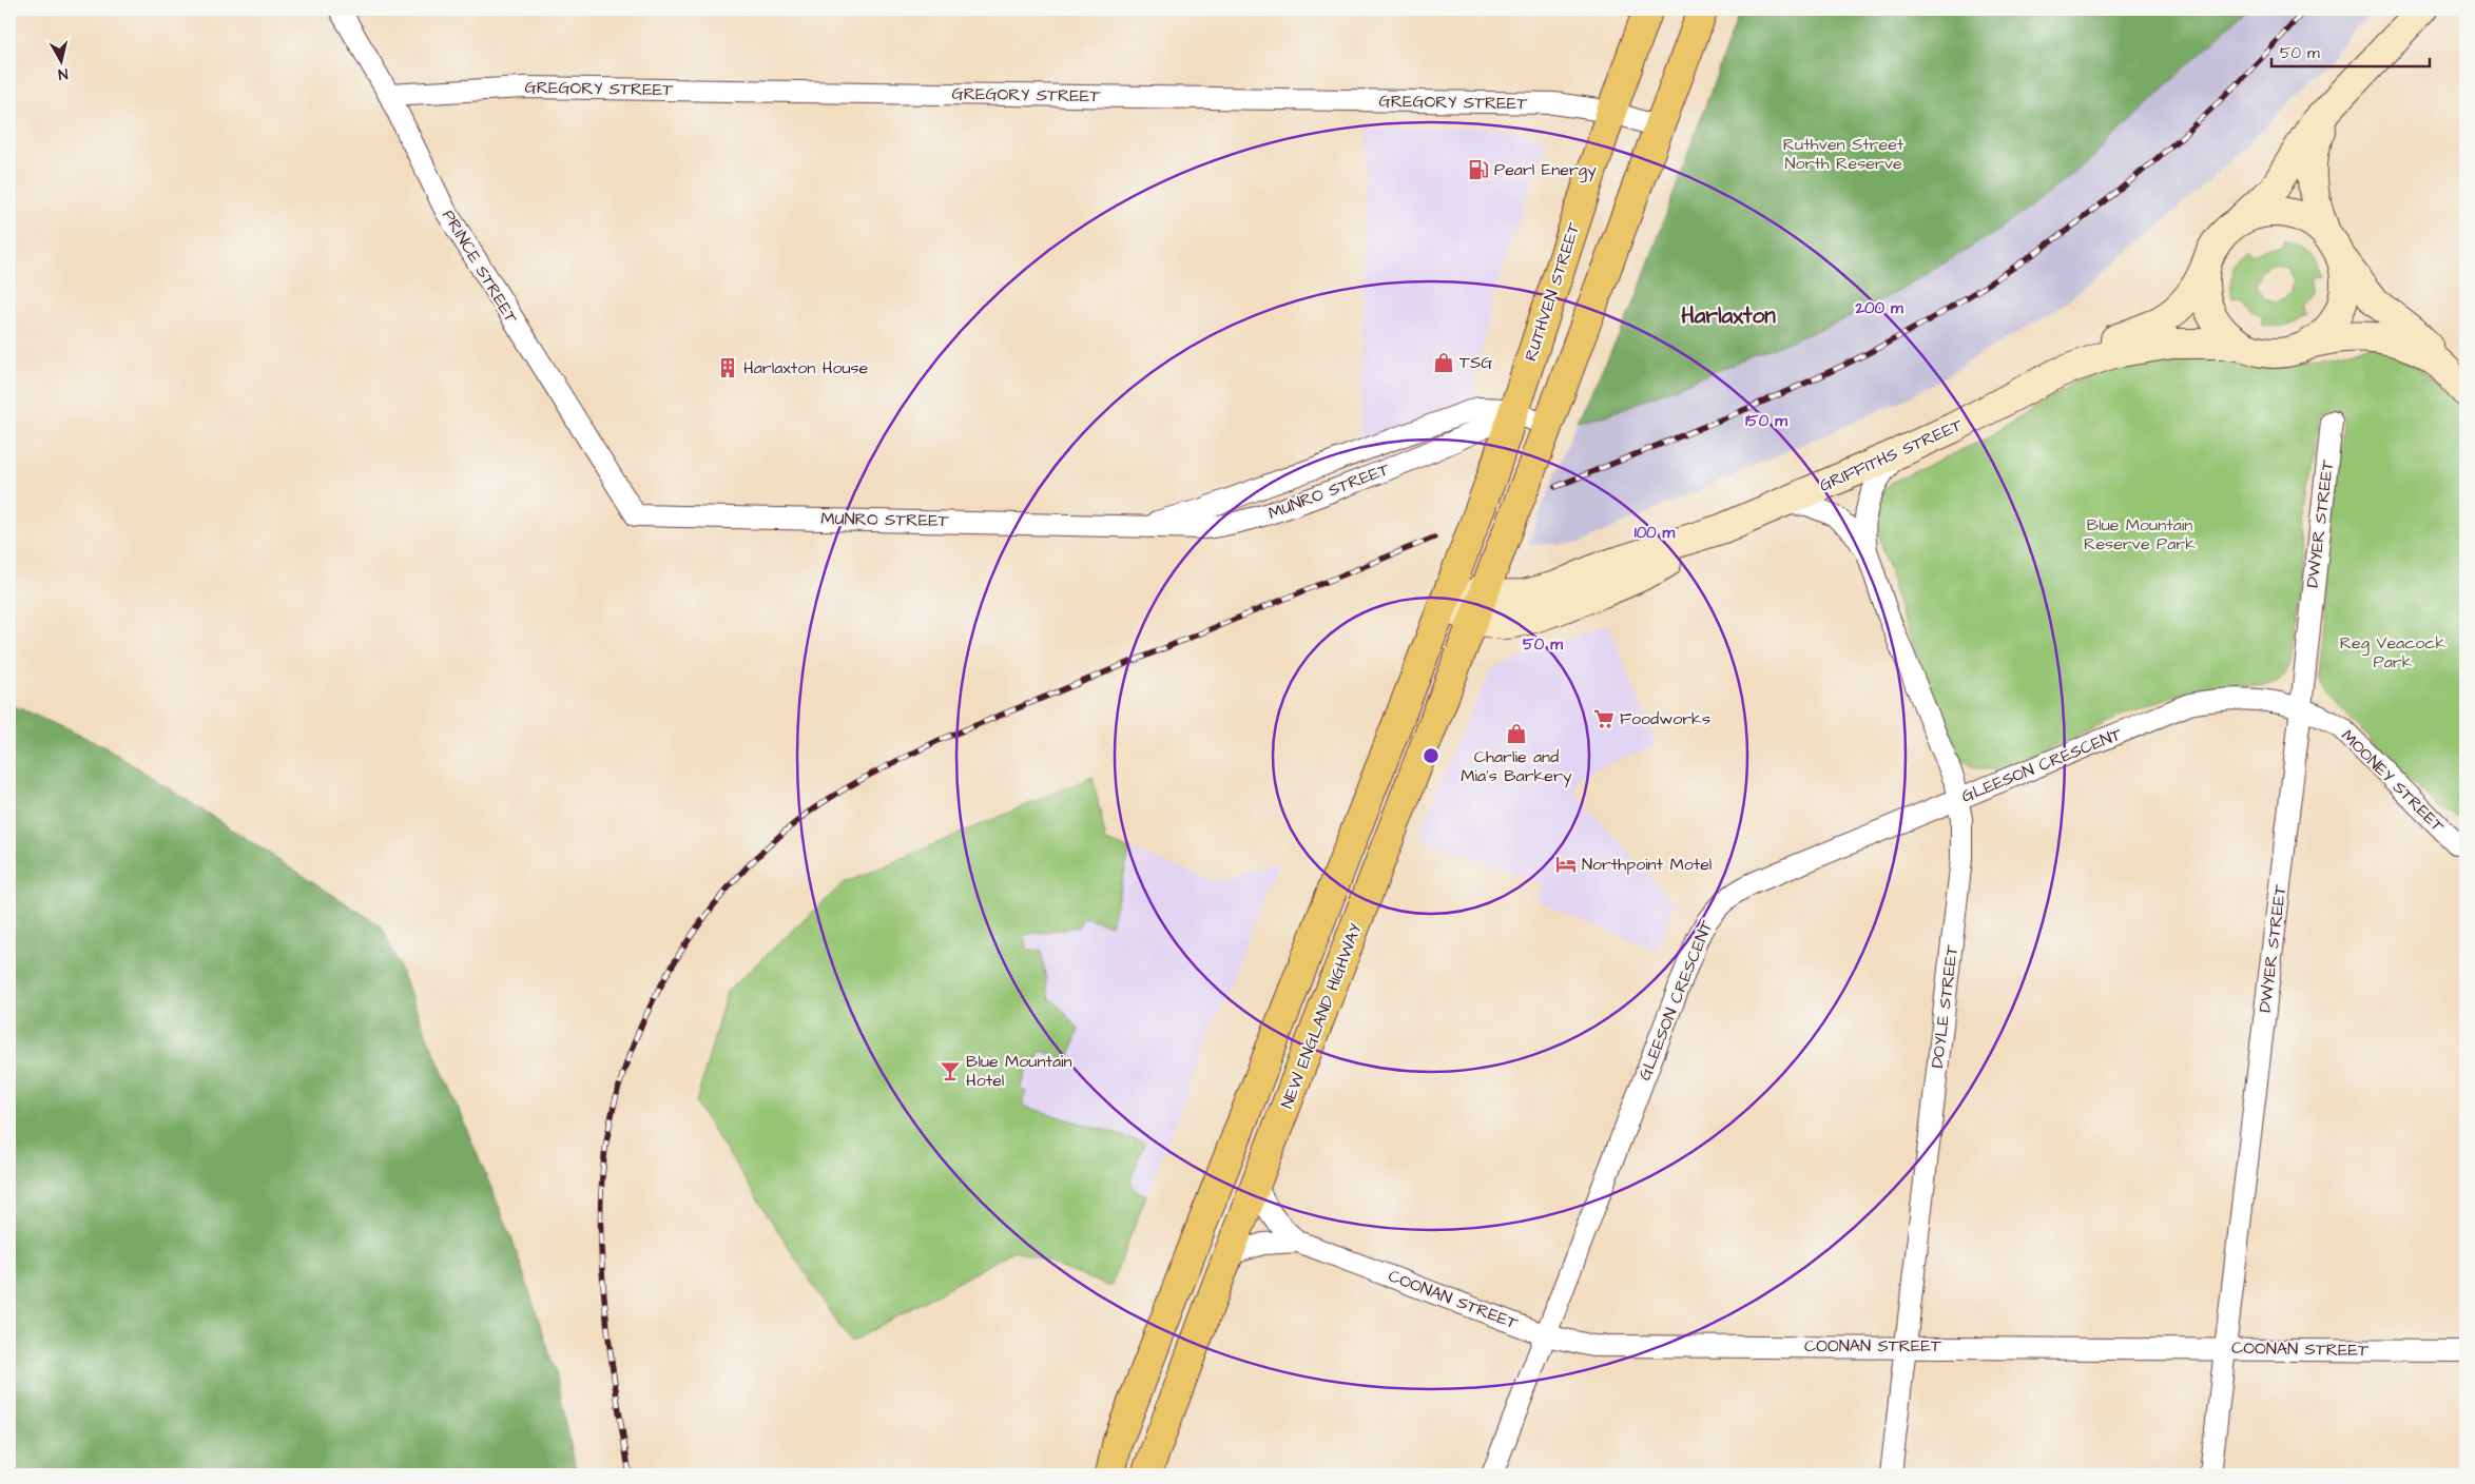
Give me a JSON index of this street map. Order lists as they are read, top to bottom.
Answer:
{
  "streets": {
    "highway": ["RUTHVEN STREET", "NEW ENGLAND HIGHWAY"],
    "main road": ["GRIFFITHS STREET"],
    "street": [
      "GREGORY STREET",
      "PRINCE STREET",
      "MUNRO STREET",
      "DWYER STREET",
      "GLEESON CRESCENT",
      "MOONEY STREET",
      "DOYLE STREET",
      "COONAN STREET"
    ]
  },
  "crossings": [
    ["GREGORY STREET", "PRINCE STREET"],
    ["GREGORY STREET", "RUTHVEN STREET"],
    ["PRINCE STREET", "MUNRO STREET"],
    ["RUTHVEN STREET", "GRIFFITHS STREET"],
    ["RUTHVEN STREET", "MUNRO STREET"],
    ["RUTHVEN STREET", "NEW ENGLAND HIGHWAY"],
    ["GRIFFITHS STREET", "DOYLE STREET"],
    ["GRIFFITHS STREET", "NEW ENGLAND HIGHWAY"],
    ["MUNRO STREET", "NEW ENGLAND HIGHWAY"],
    ["DWYER STREET", "GLEESON CRESCENT"],
    ["DWYER STREET", "MOONEY STREET"],
    ["DWYER STREET", "COONAN STREET"],
    ["GLEESON CRESCENT", "MOONEY STREET"],
    ["GLEESON CRESCENT", "DOYLE STREET"],
    ["GLEESON CRESCENT", "COONAN STREET"],
    ["DOYLE STREET", "COONAN STREET"],
    ["NEW ENGLAND HIGHWAY", "COONAN STREET"]
  ],
  "districts": ["Harlaxton"],
  "parks": ["Ruthven Street North Reserve", "Blue Mountain Reserve Park", "Reg Veacock Park"],
  "places": {
    "fuel station": ["Pearl Energy"],
    "shop": ["TSG", "Charlie and Mia's Barkery"],
    "building": ["Harlaxton House"],
    "supermarket": ["Foodworks"],
    "hotel": ["Northpoint Motel"],
    "bar": ["Blue Mountain Hotel"]
  },
  "scale_bar": "50 m",
  "north": "bottom",
  "rings": [
    "200 m",
    "150 m",
    "100 m",
    "50 m"
  ]
}
